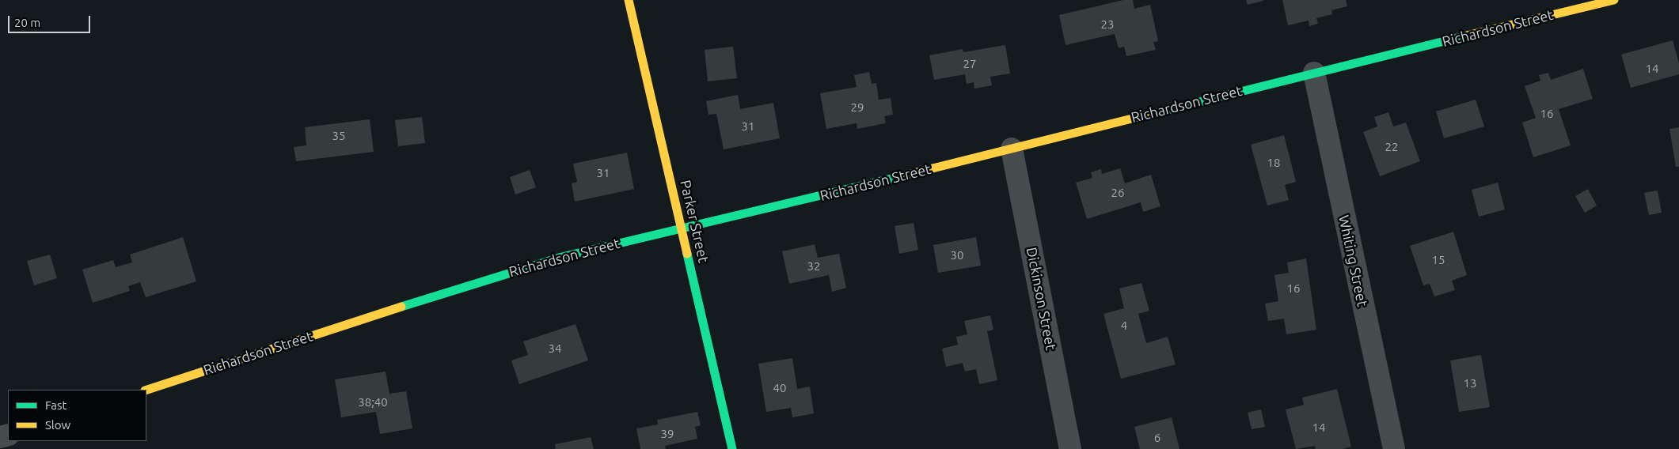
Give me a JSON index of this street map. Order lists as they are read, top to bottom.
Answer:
{
  "streets": {
    "street": [
      "Richardson Street",
      "Parker Street",
      "Whiting Street",
      "Dickinson Street"
    ]
  },
  "crossings": [
    ["Richardson Street", "Parker Street"],
    ["Richardson Street", "Whiting Street"],
    ["Richardson Street", "Dickinson Street"]
  ],
  "house_numbers": [
    "23",
    "27",
    "14",
    "29",
    "16",
    "31",
    "35",
    "22",
    "18",
    "31",
    "26",
    "30",
    "15",
    "32",
    "16",
    "4",
    "34",
    "13",
    "40",
    "38;40",
    "14",
    "39",
    "6"
  ],
  "legend": ["Fast", "Slow"],
  "scale_bar": "20 m"
}
